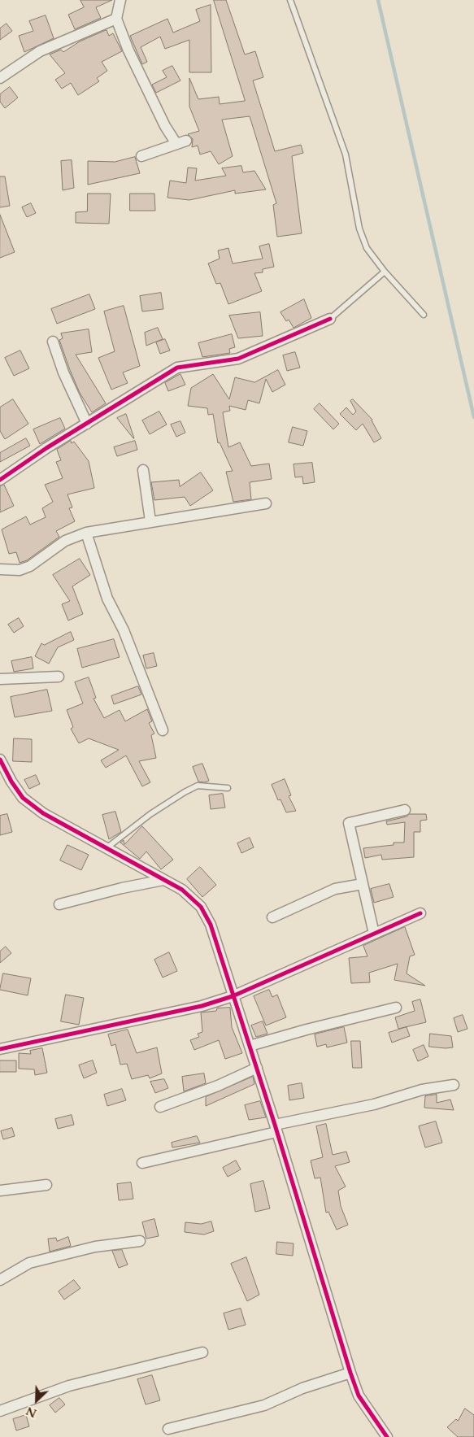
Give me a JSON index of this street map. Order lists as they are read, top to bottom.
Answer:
{
  "north": "bottom left"
}
